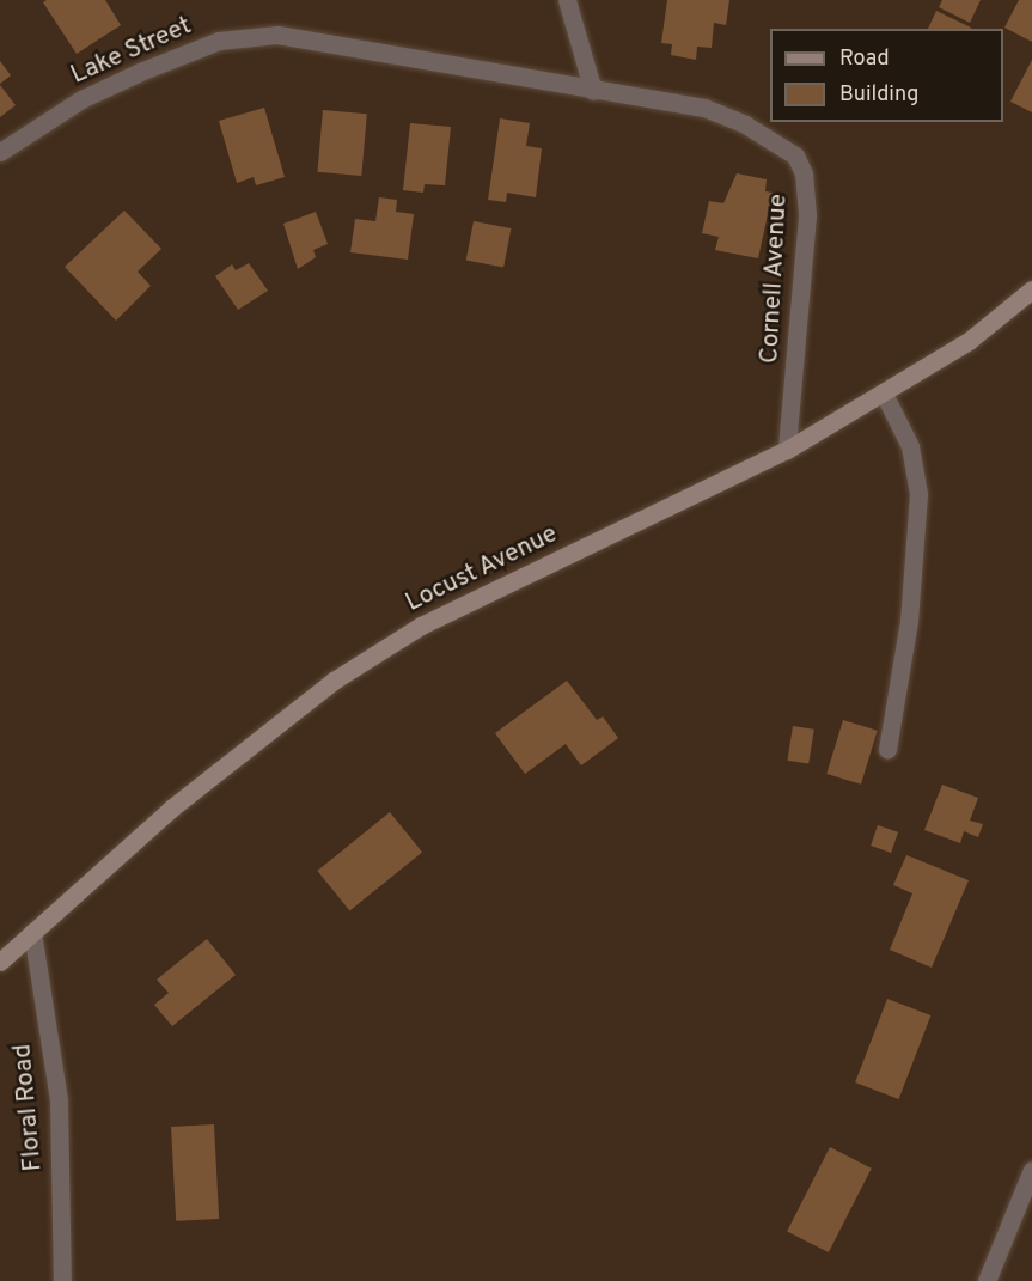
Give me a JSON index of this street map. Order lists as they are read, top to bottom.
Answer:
{
  "streets": {
    "street": [
      "Lake Street",
      "Cornell Avenue",
      "Locust Avenue",
      "Floral Road"
    ]
  },
  "crossings": [
    ["Lake Street", "Cornell Avenue"],
    ["Cornell Avenue", "Locust Avenue"],
    ["Locust Avenue", "Floral Road"]
  ],
  "legend": ["Road", "Building"]
}
